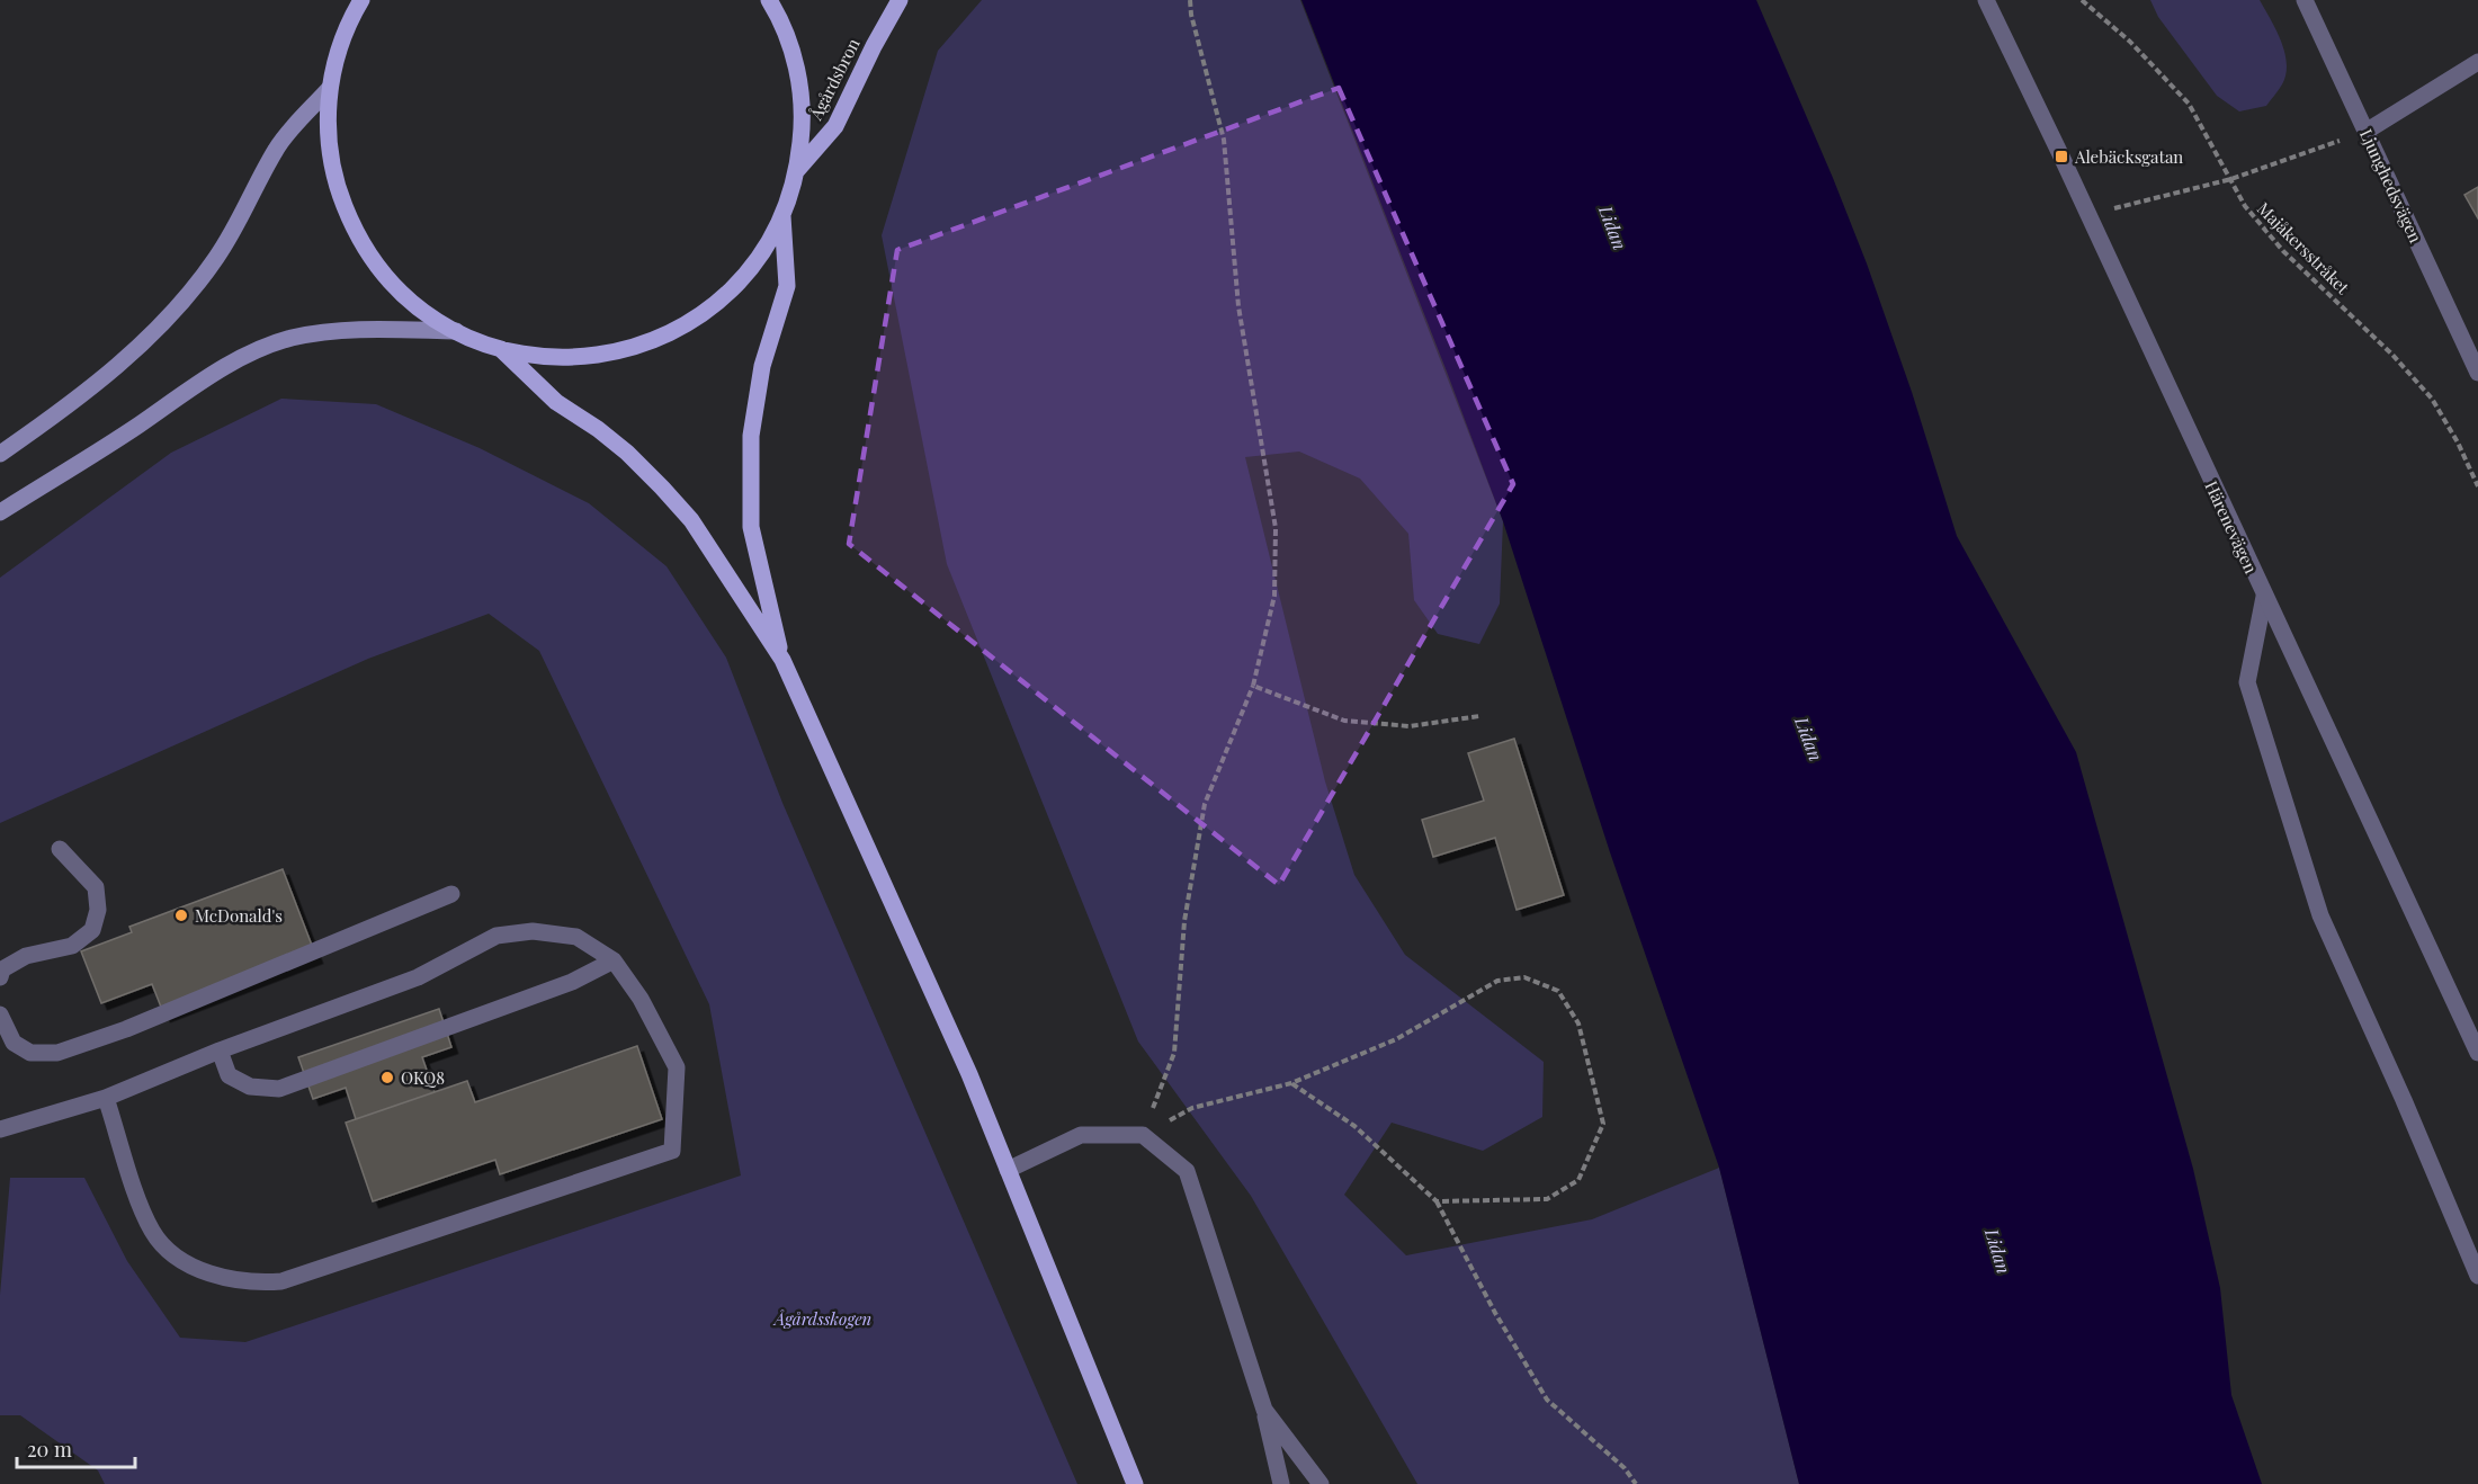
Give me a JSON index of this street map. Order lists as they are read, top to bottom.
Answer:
{
  "streets": {
    "main road": ["Ågårdsbron"],
    "street": ["Ljunghedsvägen", "Härenevägen"],
    "path": ["Majåkersstråket"]
  },
  "water": ["Lidan"],
  "parks": ["Ågårdsskogen"],
  "places": {
    "transit": ["Alebäcksgatan"],
    "other": ["McDonald's", "OKQ8"]
  },
  "scale_bar": "20 m"
}
